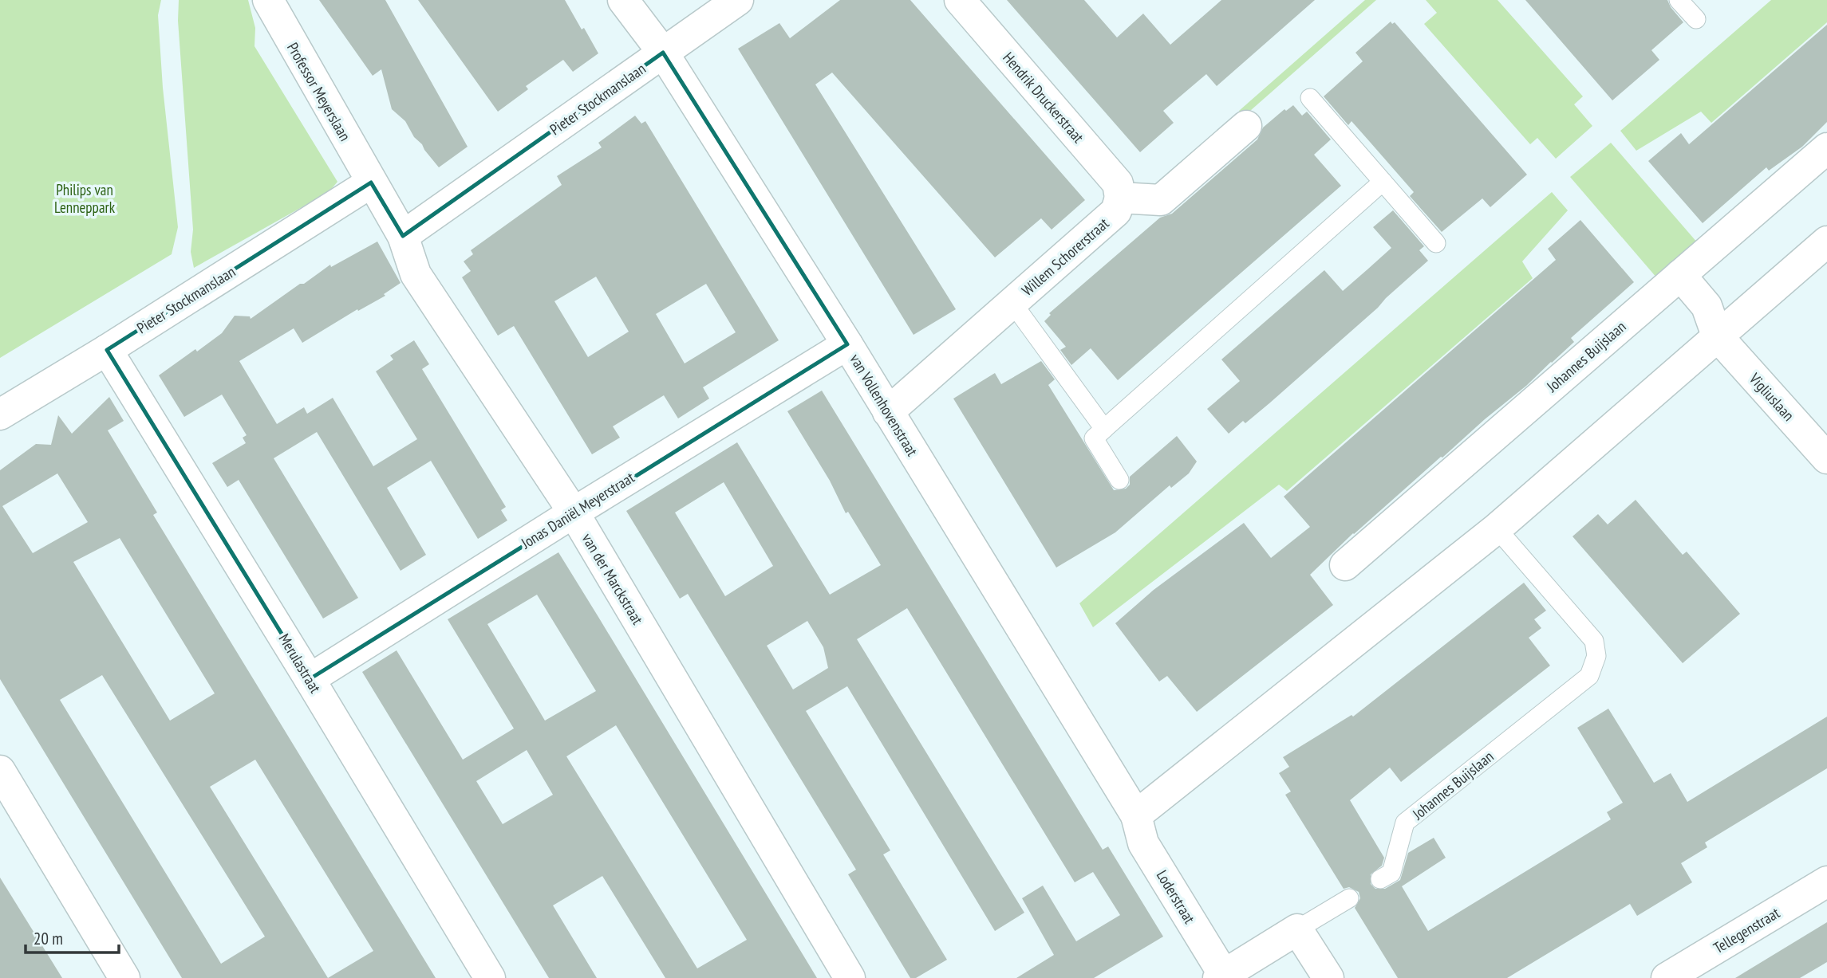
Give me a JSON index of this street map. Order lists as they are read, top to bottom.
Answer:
{
  "streets": {
    "street": [
      "Professor Meyerslaan",
      "Hendrik Druckerstraat",
      "Pieter Stockmanslaan",
      "Willem Schorerstraat",
      "Johannes Buijslaan",
      "Vigliuslaan",
      "van Vollenhovenstraat",
      "Jonas Daniël Meyerstraat",
      "van der Marckstraat",
      "Merulastraat",
      "Loderstraat",
      "Tellegenstraat"
    ]
  },
  "crossings": [
    ["Professor Meyerslaan", "Pieter Stockmanslaan"],
    ["Professor Meyerslaan", "van der Marckstraat"],
    ["Hendrik Druckerstraat", "Willem Schorerstraat"],
    ["Pieter Stockmanslaan", "van Vollenhovenstraat"],
    ["Pieter Stockmanslaan", "van der Marckstraat"],
    ["Pieter Stockmanslaan", "Merulastraat"],
    ["Willem Schorerstraat", "van Vollenhovenstraat"],
    ["van Vollenhovenstraat", "Jonas Daniël Meyerstraat"],
    ["van Vollenhovenstraat", "Loderstraat"],
    ["Jonas Daniël Meyerstraat", "van der Marckstraat"],
    ["Jonas Daniël Meyerstraat", "Merulastraat"]
  ],
  "parks": ["Philips van Lenneppark"],
  "scale_bar": "20 m"
}
